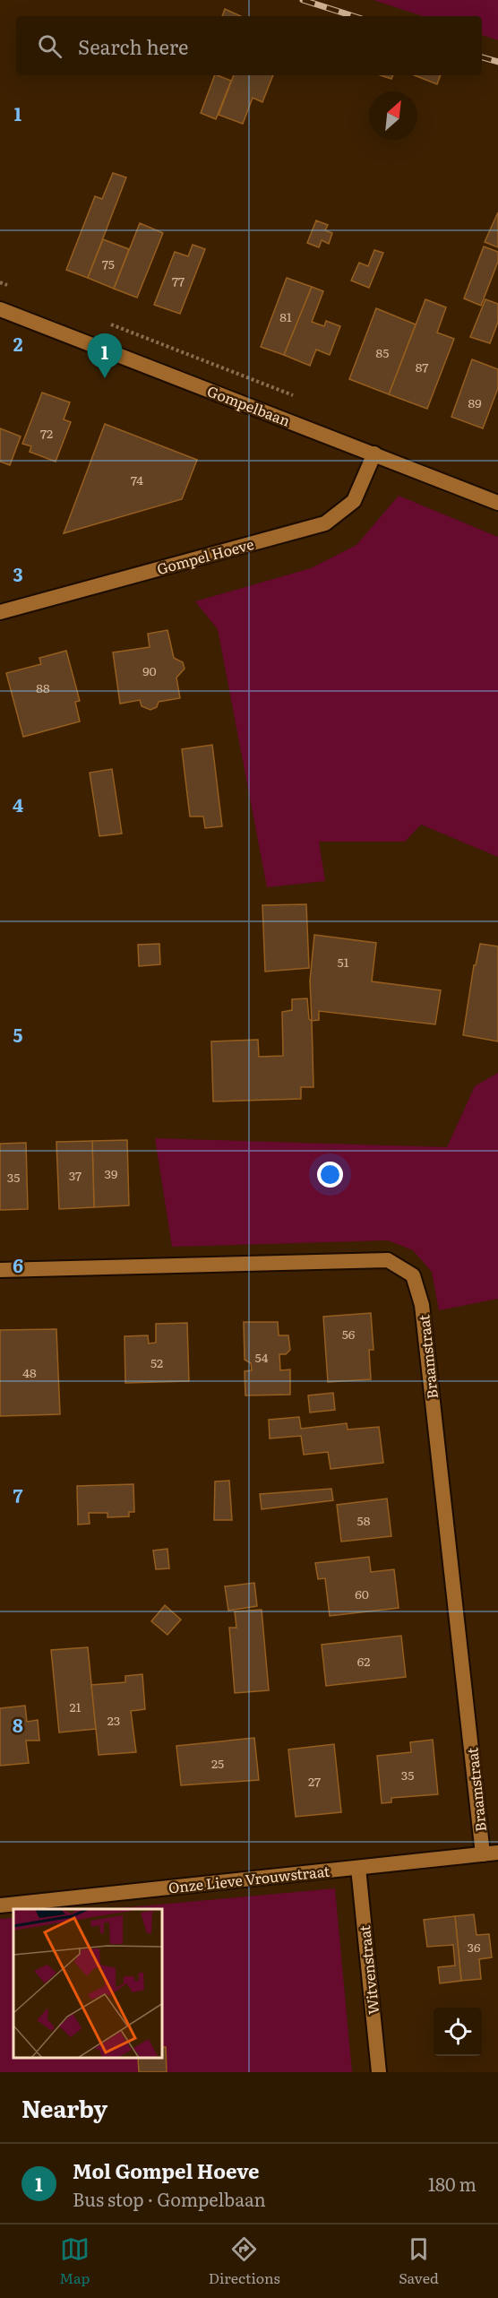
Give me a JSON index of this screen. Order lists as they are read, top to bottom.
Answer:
{
  "streets": {
    "street": [
      "Gompelbaan",
      "Gompel Hoeve",
      "Braamstraat",
      "Onze Lieve Vrouwstraat",
      "Witvenstraat"
    ]
  },
  "crossings": [
    ["Gompelbaan", "Gompel Hoeve"],
    ["Braamstraat", "Onze Lieve Vrouwstraat"],
    ["Onze Lieve Vrouwstraat", "Witvenstraat"]
  ],
  "house_numbers": [
    "75",
    "77",
    "81",
    "85",
    "87",
    "89",
    "72",
    "74",
    "90",
    "88",
    "51",
    "39",
    "37",
    "35",
    "56",
    "54",
    "52",
    "48",
    "58",
    "60",
    "62",
    "21",
    "23",
    "25",
    "35",
    "27",
    "36"
  ],
  "north": "top right",
  "page": {
    "search": "Search here",
    "pins": "1",
    "heading": "Nearby",
    "list": [
      {
        "mark": "1",
        "name": "Mol Gompel Hoeve",
        "note": "Bus stop · Gompelbaan",
        "value": "180 m"
      }
    ],
    "nav": ["Map", "Directions", "Saved"]
  },
  "grid": {
    "rows": [
      "1",
      "2",
      "3",
      "4",
      "5",
      "6",
      "7",
      "8"
    ]
  }
}
